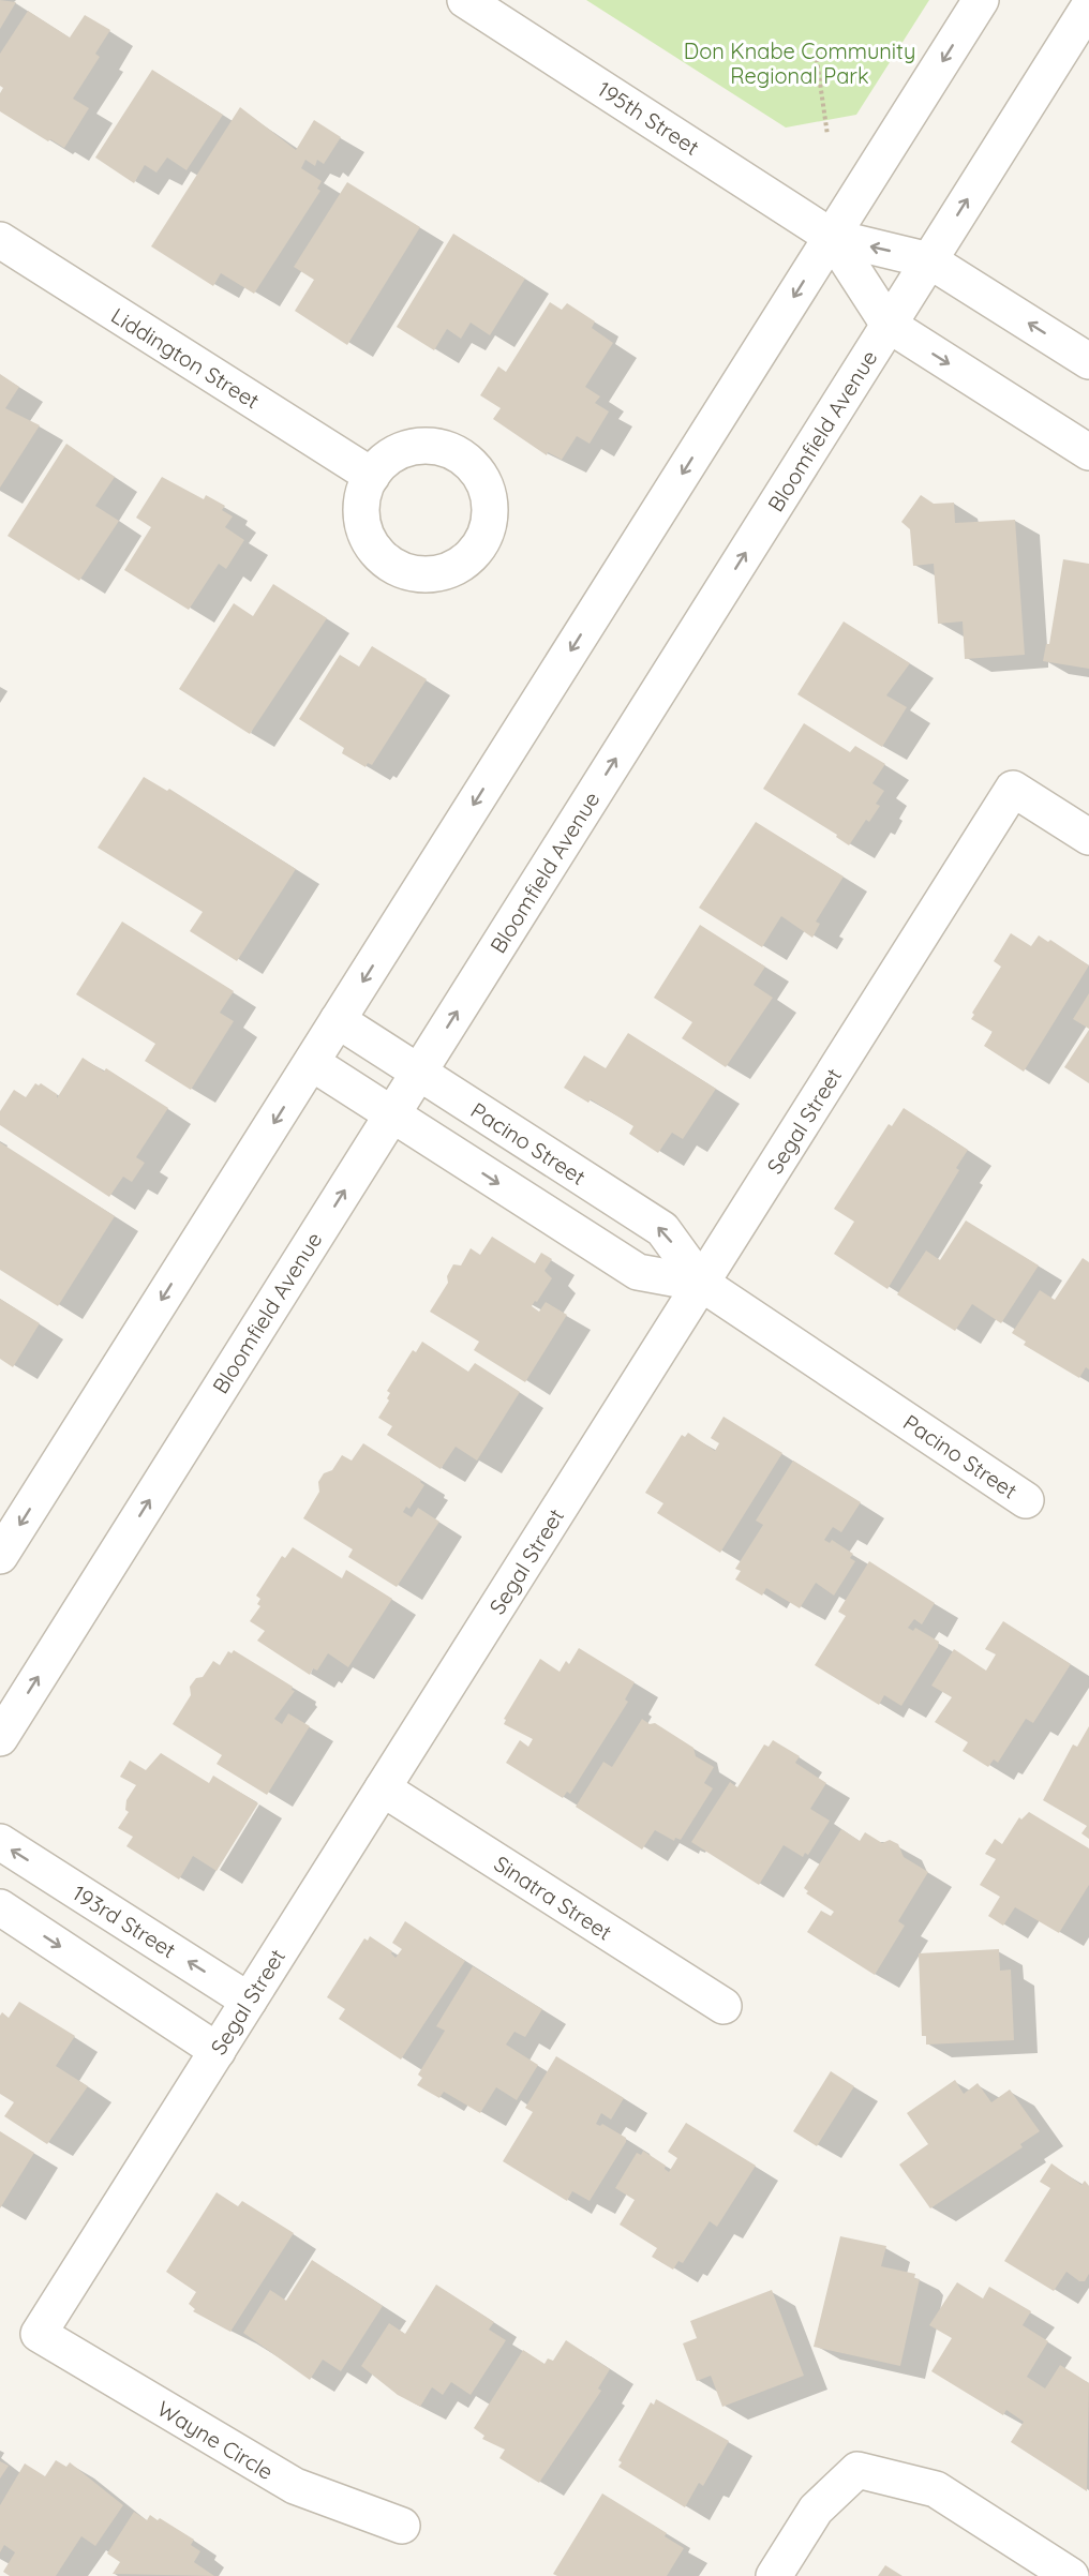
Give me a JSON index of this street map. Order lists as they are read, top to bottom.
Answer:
{
  "streets": {
    "street": [
      "195th Street",
      "Liddington Street",
      "Bloomfield Avenue",
      "Segal Street",
      "Pacino Street",
      "Sinatra Street",
      "193rd Street",
      "Wayne Circle"
    ]
  },
  "crossings": [
    ["195th Street", "Bloomfield Avenue"],
    ["Bloomfield Avenue", "Pacino Street"],
    ["Segal Street", "Pacino Street"],
    ["Segal Street", "Sinatra Street"],
    ["Segal Street", "193rd Street"],
    ["Segal Street", "Wayne Circle"]
  ],
  "parks": ["Don Knabe Community Regional Park"]
}
